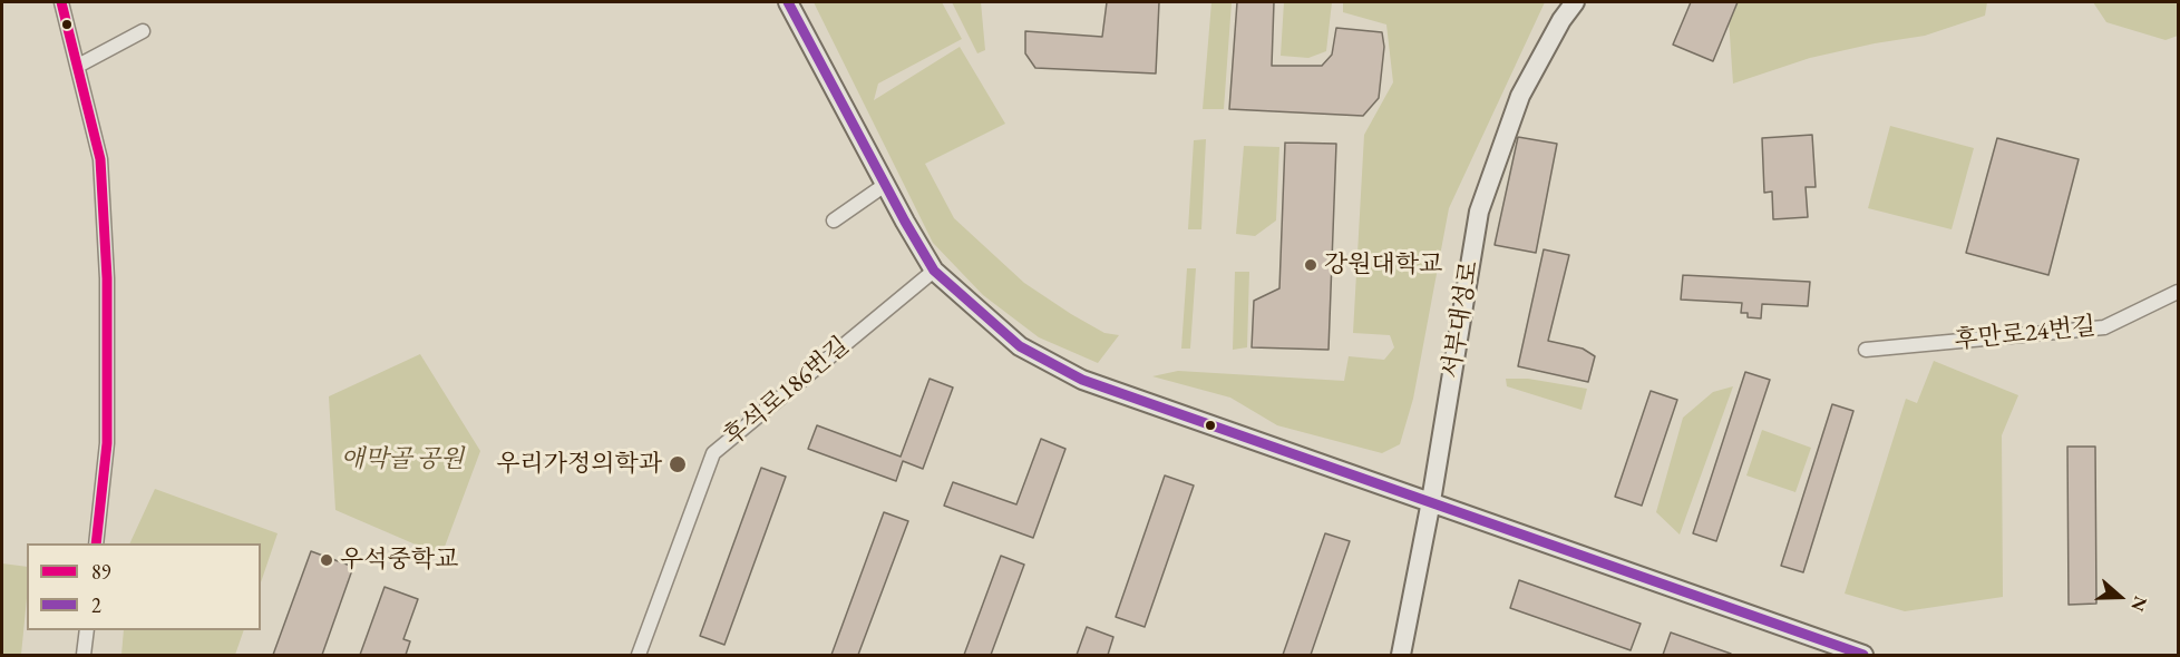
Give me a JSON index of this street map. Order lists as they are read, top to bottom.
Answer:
{
  "streets": {
    "street": ["서부대성로", "후만로24번길", "후석로186번길"]
  },
  "parks": ["애막골 공원"],
  "places": ["강원대학교", "우리가정의학과", "우석중학교"],
  "lines": ["transit line 89", "transit line 2"],
  "legend": ["89", "2"],
  "north": "right"
}
